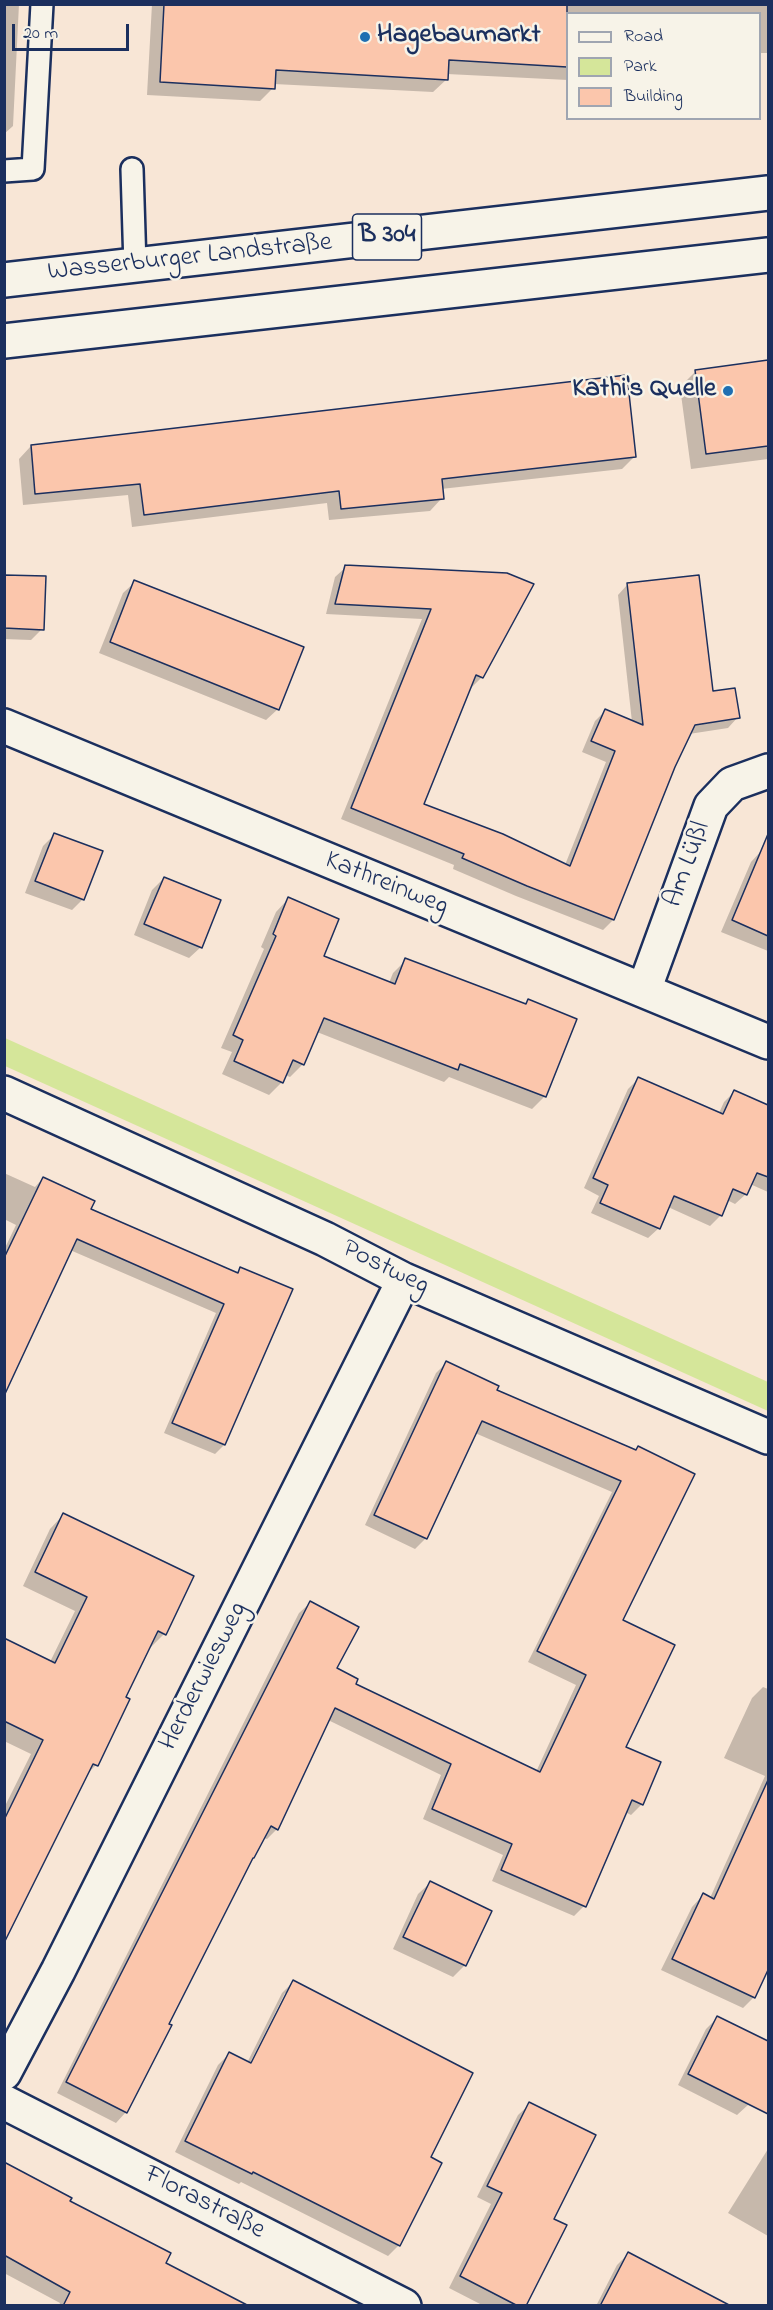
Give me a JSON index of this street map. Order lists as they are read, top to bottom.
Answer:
{
  "streets": {
    "street": [
      "B 304",
      "Wasserburger Landstraße",
      "Am Lüßl",
      "Kathreinweg",
      "Postweg",
      "Herderwiesweg",
      "Florastraße"
    ]
  },
  "crossings": [
    ["Am Lüßl", "Kathreinweg"],
    ["Postweg", "Herderwiesweg"]
  ],
  "places": ["Hagebaumarkt", "Kathi's Quelle"],
  "legend": ["Road", "Park", "Building"],
  "scale_bar": "20 m"
}
